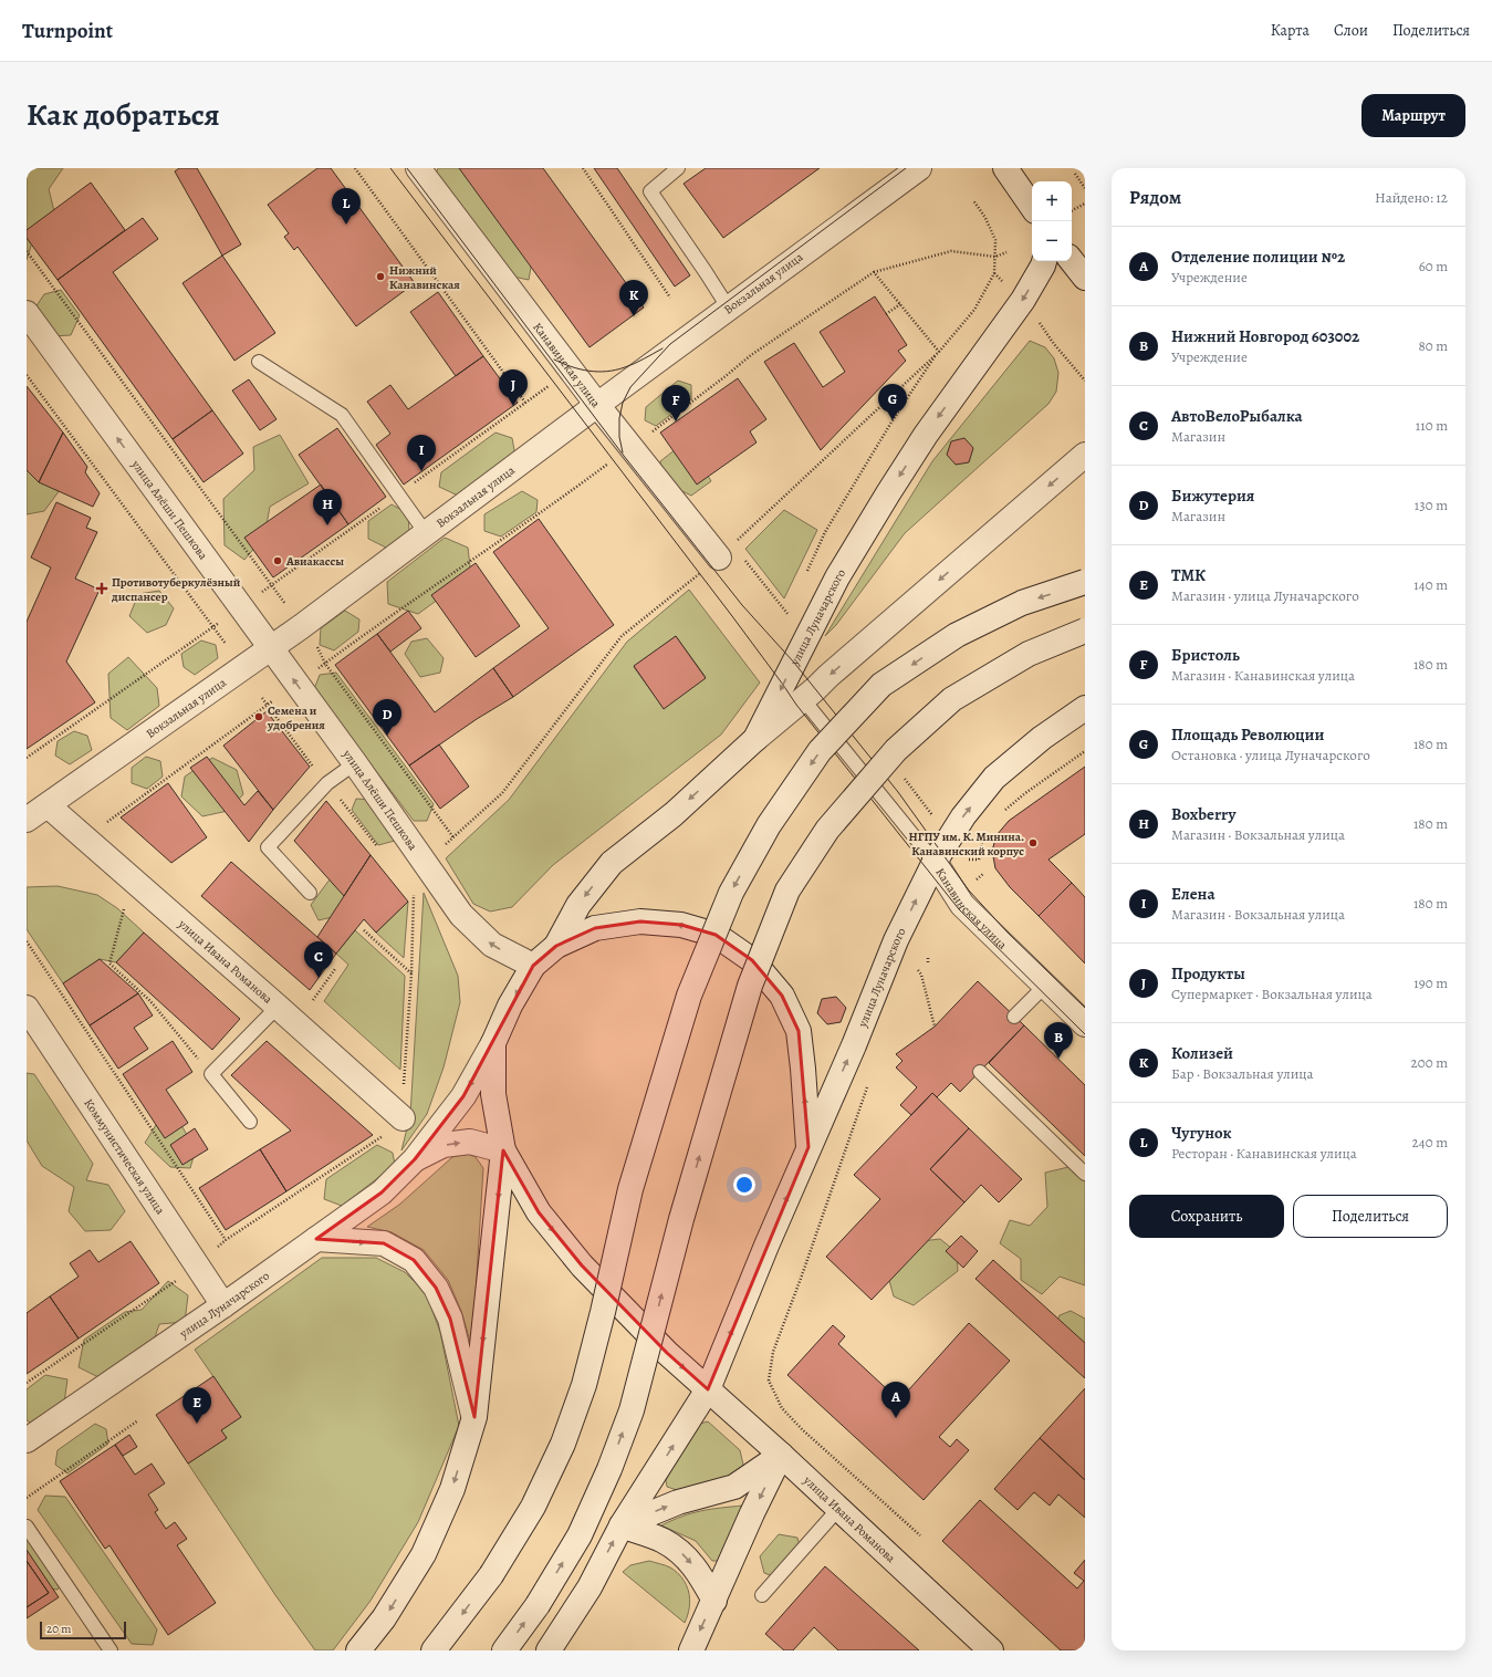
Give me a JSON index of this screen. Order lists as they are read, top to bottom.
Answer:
{
  "streets": {
    "street": [
      "Вокзальная улица",
      "Канавинская улица",
      "улица Алёши Пешкова",
      "улица Луначарского",
      "улица Ивана Романова",
      "Коммунистическая улица"
    ]
  },
  "crossings": [
    ["Вокзальная улица", "Канавинская улица"],
    ["Вокзальная улица", "улица Алёши Пешкова"],
    ["Вокзальная улица", "улица Ивана Романова"],
    ["Канавинская улица", "улица Луначарского"],
    ["улица Алёши Пешкова", "улица Луначарского"],
    ["улица Луначарского", "улица Ивана Романова"],
    ["улица Луначарского", "Коммунистическая улица"]
  ],
  "one_way": ["улица Алёши Пешкова"],
  "places": {
    "other": [
      "Нижний Канавинская",
      "Авиакассы",
      "Семена и удобрения",
      "НГПУ им. К. Минина. Канавинский корпус"
    ],
    "health": ["Противотуберкулёзный диспансер"]
  },
  "scale_bar": "20 m",
  "page": {
    "header": "Turnpoint",
    "nav": ["Карта", "Слои", "Поделиться"],
    "title": "Как добраться",
    "buttons": [
      "Маршрут",
      ["Сохранить", "Поделиться"]
    ],
    "heading": ["Рядом", "Найдено: 12"],
    "map_buttons": ["+", "−"],
    "pins": [
      "L",
      "K",
      "J",
      "G",
      "F",
      "I",
      "H",
      "D",
      "C",
      "B",
      "A",
      "E"
    ],
    "list": [
      {
        "mark": "A",
        "name": "Отделение полиции №2",
        "note": "Учреждение",
        "value": "60 m"
      },
      {
        "mark": "B",
        "name": "Нижний Новгород 603002",
        "note": "Учреждение",
        "value": "80 m"
      },
      {
        "mark": "C",
        "name": "АвтоВелоРыбалка",
        "note": "Магазин",
        "value": "110 m"
      },
      {
        "mark": "D",
        "name": "Бижутерия",
        "note": "Магазин",
        "value": "130 m"
      },
      {
        "mark": "E",
        "name": "ТМК",
        "note": "Магазин · улица Луначарского",
        "value": "140 m"
      },
      {
        "mark": "F",
        "name": "Бристоль",
        "note": "Магазин · Канавинская улица",
        "value": "180 m"
      },
      {
        "mark": "G",
        "name": "Площадь Революции",
        "note": "Остановка · улица Луначарского",
        "value": "180 m"
      },
      {
        "mark": "H",
        "name": "Boxberry",
        "note": "Магазин · Вокзальная улица",
        "value": "180 m"
      },
      {
        "mark": "I",
        "name": "Елена",
        "note": "Магазин · Вокзальная улица",
        "value": "180 m"
      },
      {
        "mark": "J",
        "name": "Продукты",
        "note": "Супермаркет · Вокзальная улица",
        "value": "190 m"
      },
      {
        "mark": "K",
        "name": "Колизей",
        "note": "Бар · Вокзальная улица",
        "value": "200 m"
      },
      {
        "mark": "L",
        "name": "Чугунок",
        "note": "Ресторан · Канавинская улица",
        "value": "240 m"
      }
    ],
    "scale": "20 m"
  }
}
